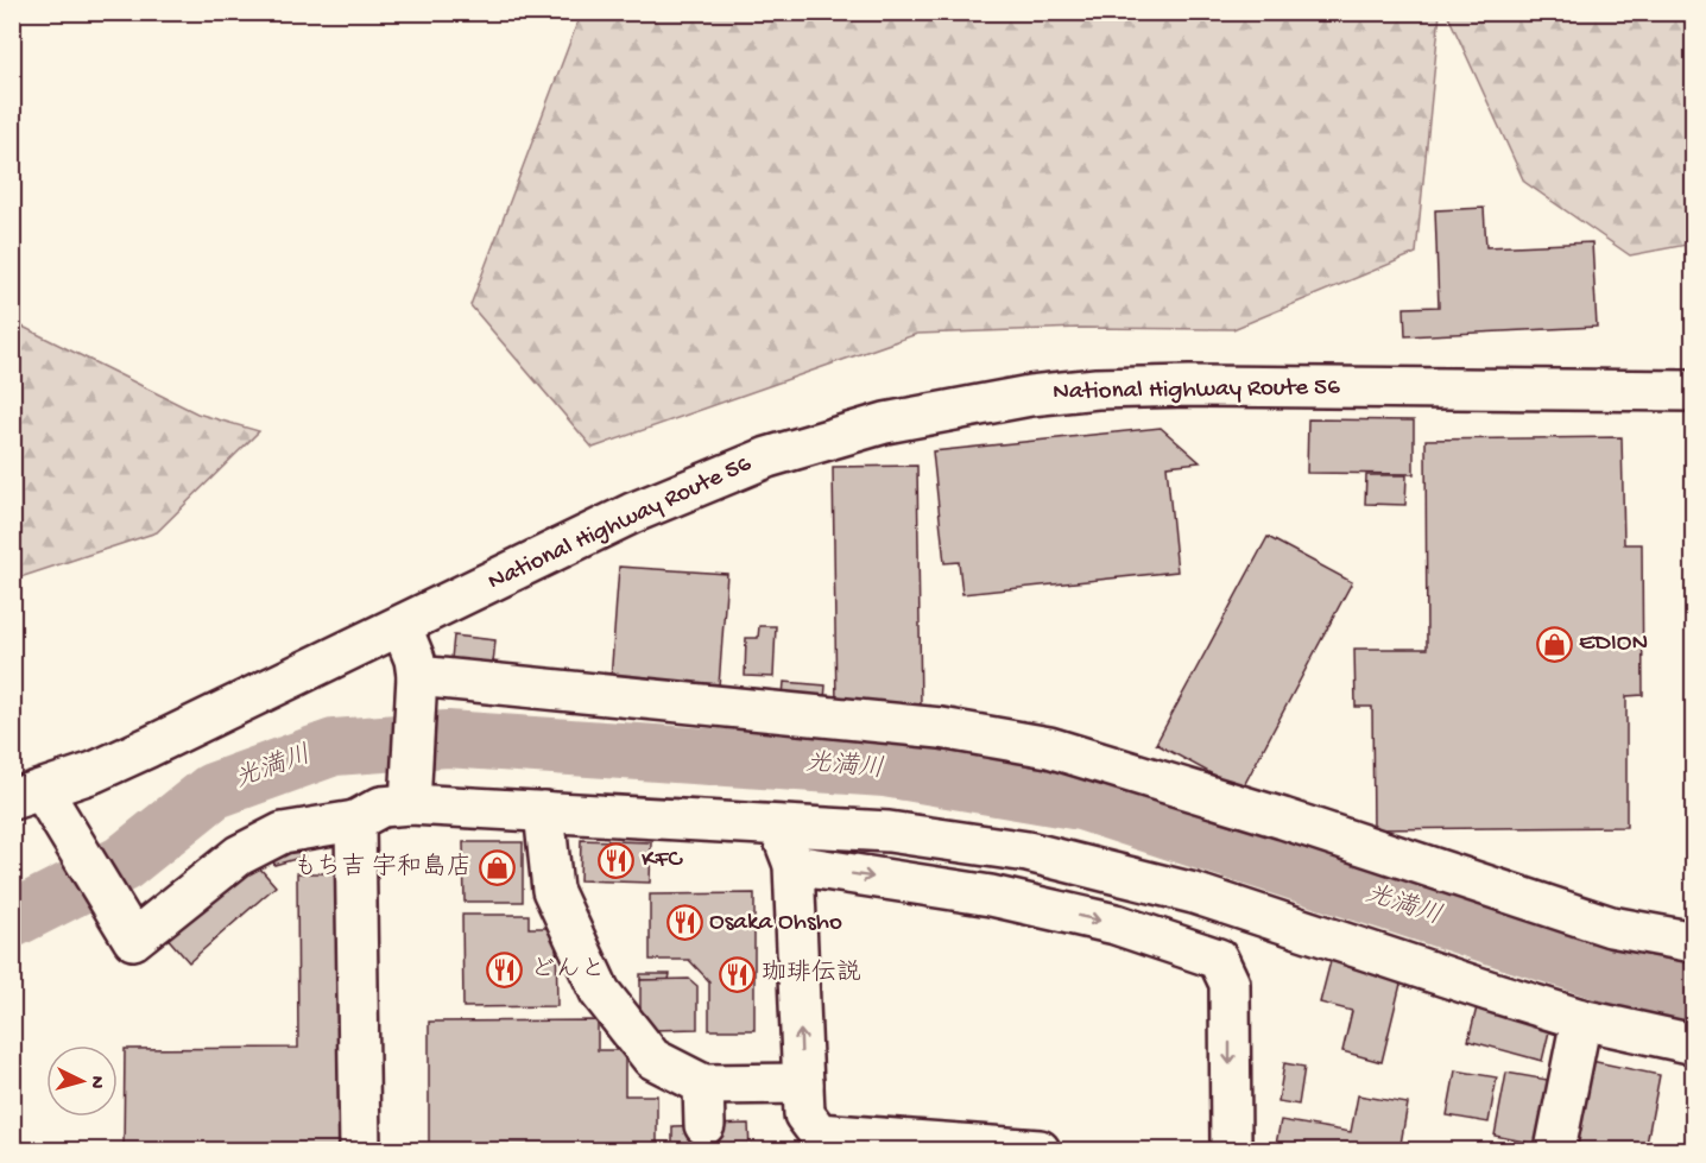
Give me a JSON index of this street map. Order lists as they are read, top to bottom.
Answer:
{
  "streets": {
    "main road": ["National Highway Route 56"]
  },
  "water": ["光満川"],
  "places": {
    "shop": ["EDION", "もち吉 宇和島店"],
    "restaurant": [
      "KFC",
      "Osaka Ohsho",
      "どんと",
      "珈琲伝説"
    ]
  },
  "north": "right"
}
